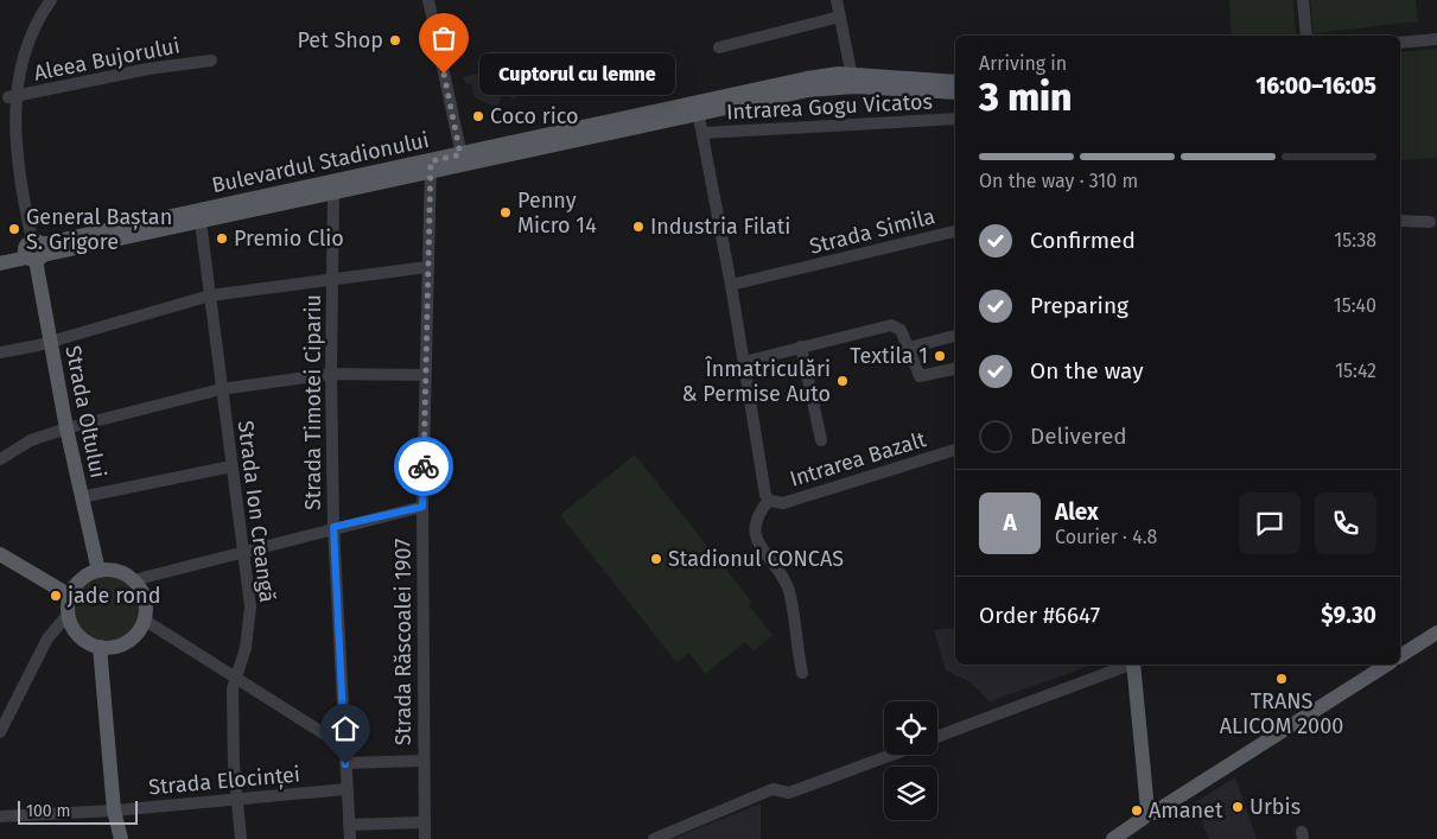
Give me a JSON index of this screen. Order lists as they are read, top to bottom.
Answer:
{
  "streets": {
    "main road": ["Bulevardul Stadionului", "Strada Oltului"],
    "street": [
      "Aleea Bujorului",
      "Intrarea Gogu Vicatos",
      "Strada Simila",
      "Strada Timotei Cipariu",
      "Intrarea Bazalt",
      "Strada Ion Creangă",
      "Strada Răscoalei 1907",
      "Strada Elocinței"
    ]
  },
  "crossings": [
    ["Intrarea Gogu Vicatos", "Bulevardul Stadionului"],
    ["Intrarea Gogu Vicatos", "Strada Simila"],
    ["Bulevardul Stadionului", "Strada Timotei Cipariu"],
    ["Bulevardul Stadionului", "Strada Oltului"],
    ["Bulevardul Stadionului", "Strada Ion Creangă"],
    ["Bulevardul Stadionului", "Strada Răscoalei 1907"],
    ["Strada Timotei Cipariu", "Strada Elocinței"],
    ["Strada Ion Creangă", "Strada Elocinței"]
  ],
  "places": [
    "Pet Shop",
    "Cuptorul cu lemne",
    "Coco rico",
    "Penny Micro 14",
    "Industria Filati",
    "General Baștan S. Grigore",
    "Premio Clio",
    "Textila 1",
    "Înmatriculări & Permise Auto",
    "Stadionul CONCAS",
    "jade rond",
    "TRANS ALICOM 2000",
    "Urbis",
    "Amanet"
  ],
  "scale_bar": "100 m",
  "page": {
    "heading": ["3 min", "Arriving in", "16:00–16:05"],
    "panel": [
      "Alex",
      "Courier · 4.8",
      "Order #6647",
      "$9.30"
    ],
    "bubble": "Cuptorul cu lemne",
    "bar": "On the way · 310 m",
    "list": [
      ["Confirmed", "15:38"],
      ["Preparing", "15:40"],
      ["On the way", "15:42"],
      "Delivered"
    ],
    "round": "A",
    "scale": "100 m"
  }
}
